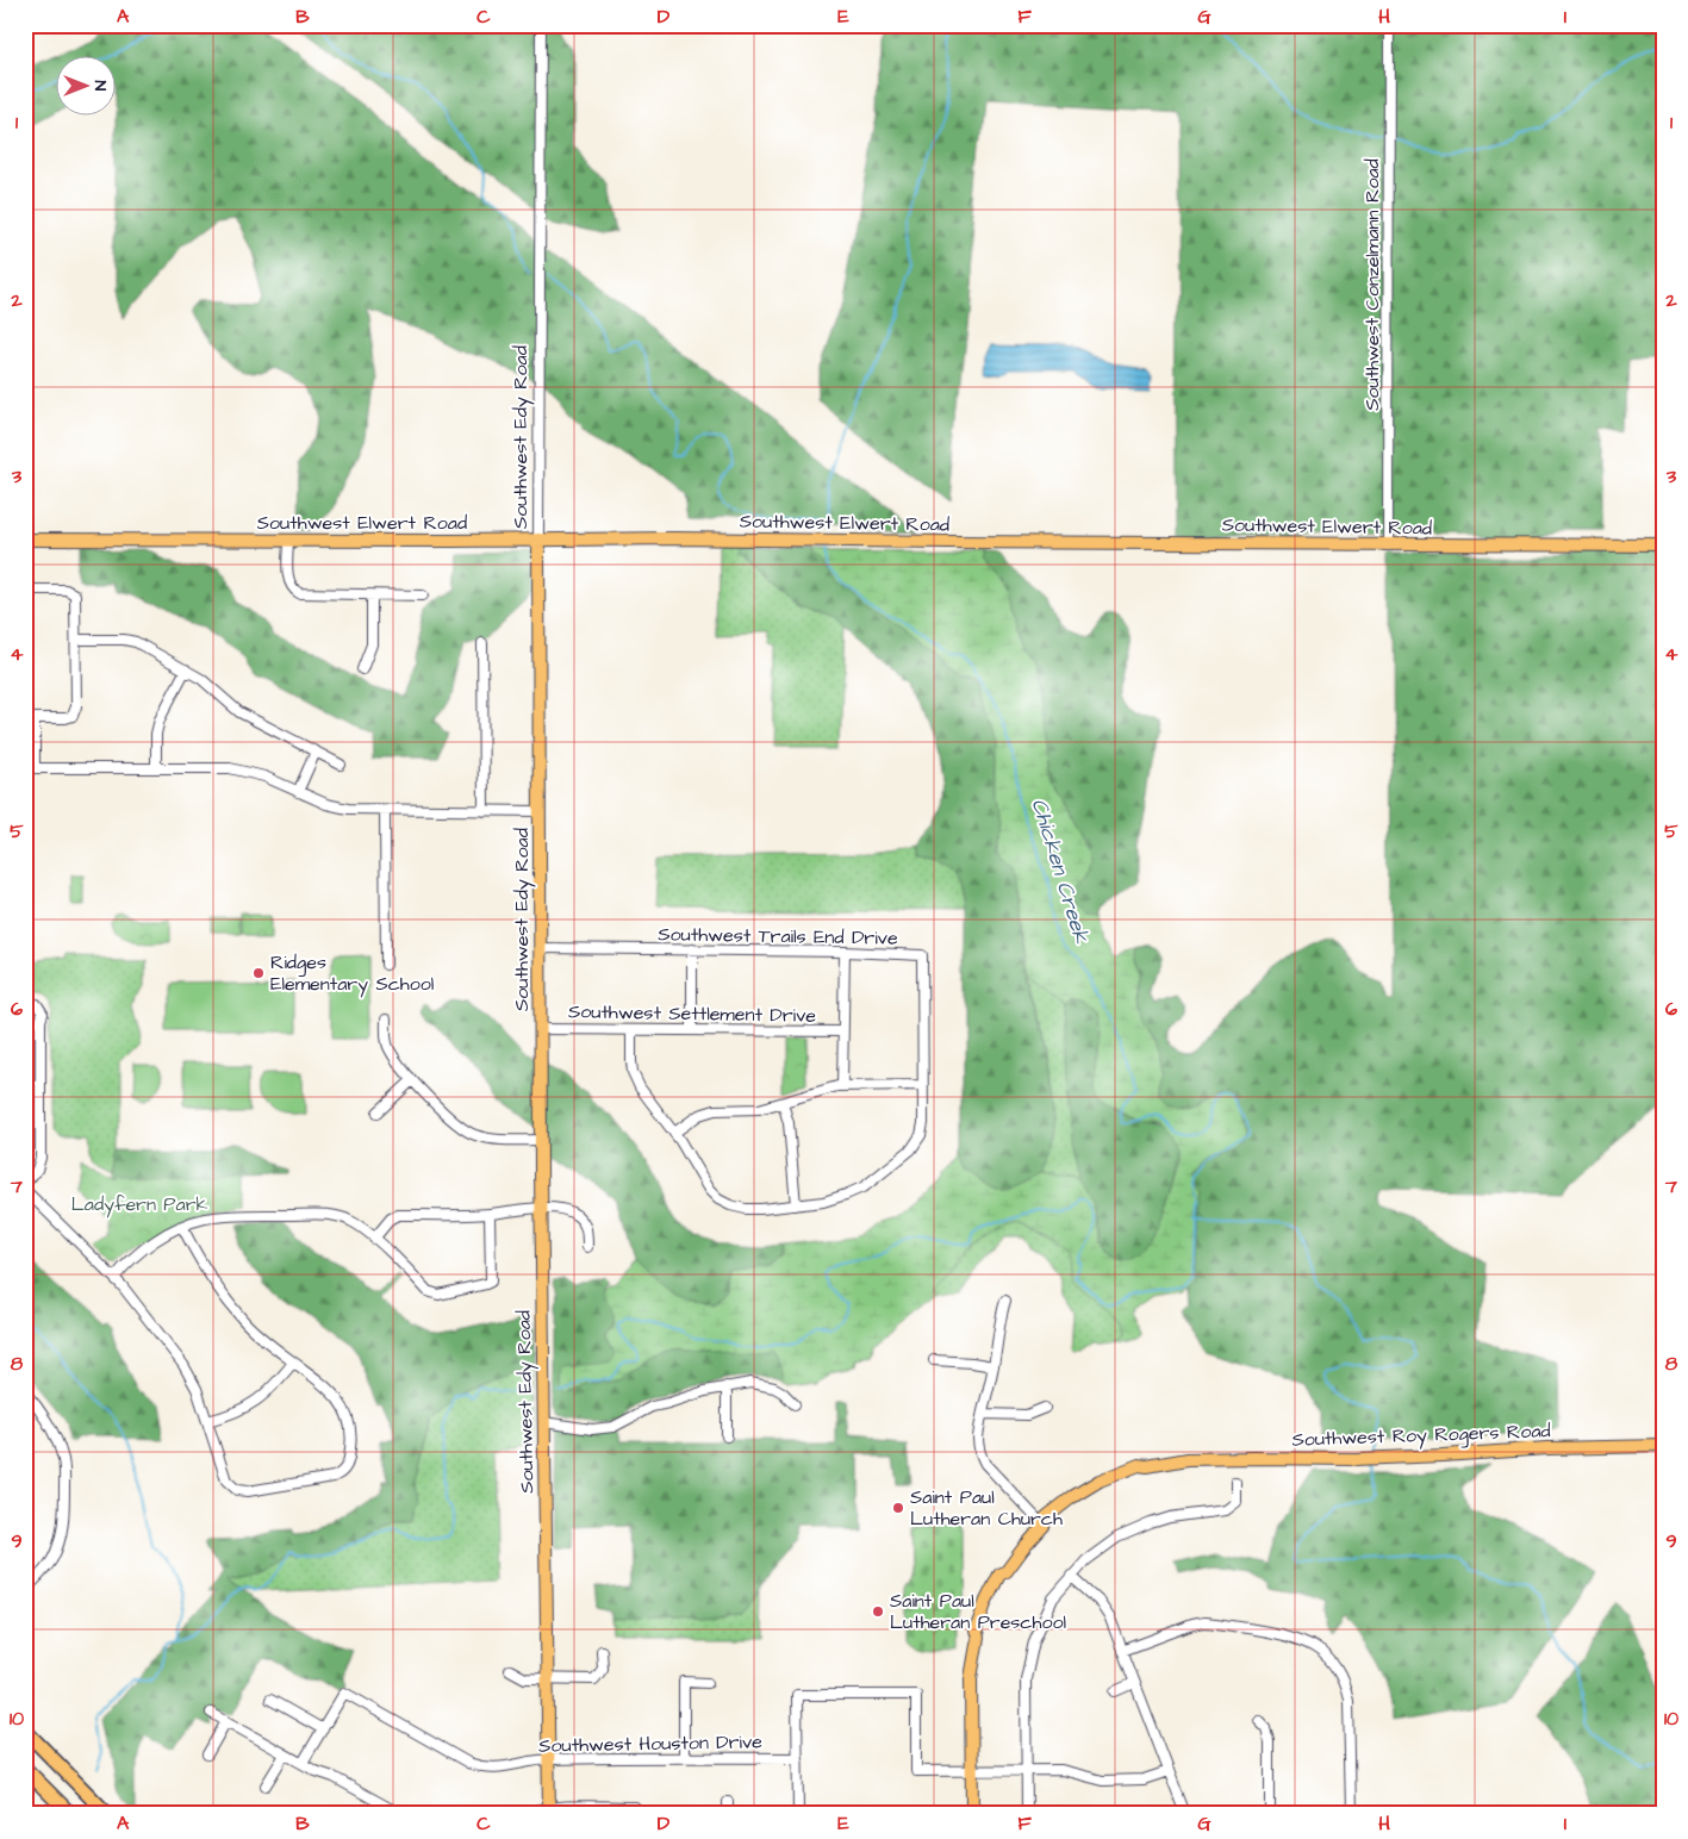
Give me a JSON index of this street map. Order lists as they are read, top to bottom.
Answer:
{
  "streets": {
    "main road": ["Southwest Edy Road", "Southwest Elwert Road", "Southwest Roy Rogers Road"],
    "street": [
      "Southwest Conzelmann Road",
      "Southwest Trails End Drive",
      "Southwest Settlement Drive",
      "Southwest Houston Drive"
    ]
  },
  "crossings": [
    ["Southwest Conzelmann Road", "Southwest Elwert Road"],
    ["Southwest Edy Road", "Southwest Elwert Road"],
    ["Southwest Edy Road", "Southwest Trails End Drive"],
    ["Southwest Edy Road", "Southwest Settlement Drive"],
    ["Southwest Edy Road", "Southwest Houston Drive"]
  ],
  "water": ["Chicken Creek"],
  "parks": ["Ladyfern Park"],
  "places": ["Ridges Elementary School", "Saint Paul Lutheran Church", "Saint Paul Lutheran Preschool"],
  "north": "right",
  "grid": {
    "columns": [
      "A",
      "B",
      "C",
      "D",
      "E",
      "F",
      "G",
      "H",
      "I"
    ],
    "rows": [
      "1",
      "2",
      "3",
      "4",
      "5",
      "6",
      "7",
      "8",
      "9",
      "10"
    ]
  }
}
